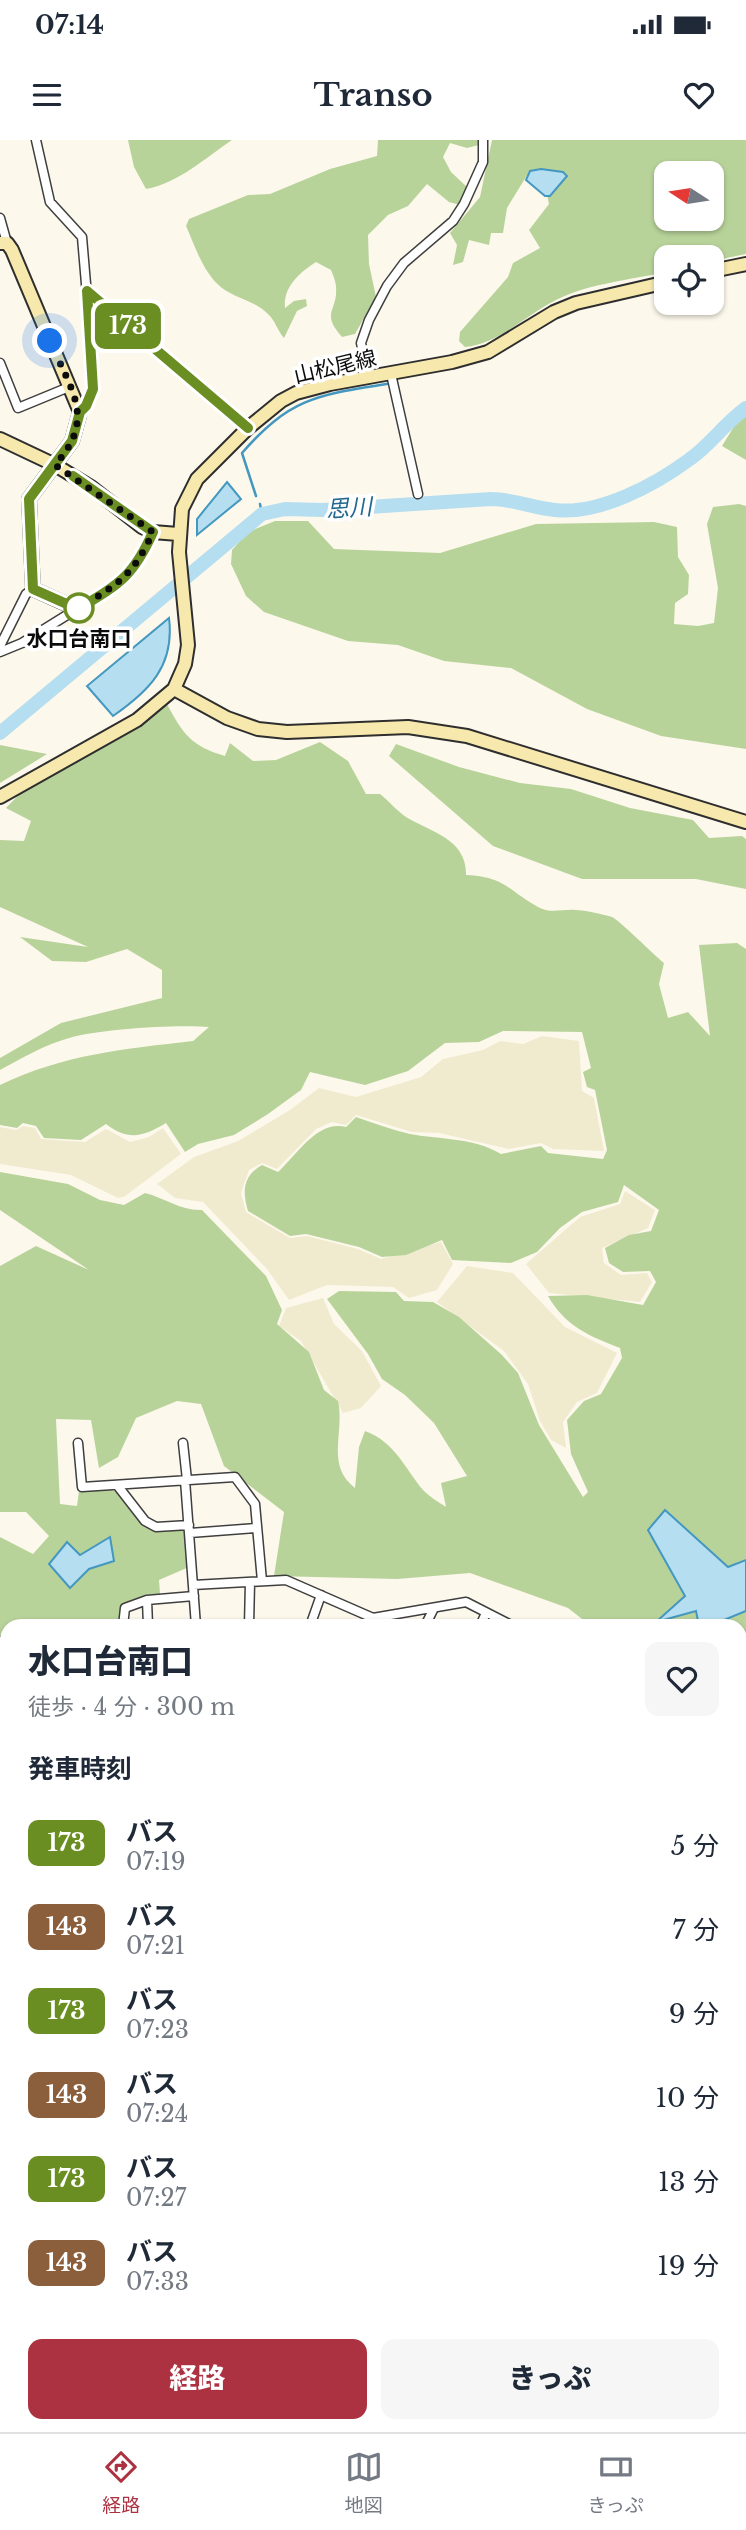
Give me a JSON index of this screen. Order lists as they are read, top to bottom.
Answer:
{
  "streets": {
    "street": ["山松尾線"]
  },
  "water": ["思川"],
  "places": ["水口台南口"],
  "lines": ["bus line 173"],
  "north": "left",
  "page": {
    "status": "07:14",
    "header": "Transo",
    "on_map": "173",
    "heading": [
      ["水口台南口", "徒歩 · 4 分 · 300 m"],
      "発車時刻"
    ],
    "list": [
      {
        "mark": "173",
        "name": "バス",
        "note": "07:19",
        "value": "5 分"
      },
      {
        "mark": "143",
        "name": "バス",
        "note": "07:21",
        "value": "7 分"
      },
      {
        "mark": "173",
        "name": "バス",
        "note": "07:23",
        "value": "9 分"
      },
      {
        "mark": "143",
        "name": "バス",
        "note": "07:24",
        "value": "10 分"
      },
      {
        "mark": "173",
        "name": "バス",
        "note": "07:27",
        "value": "13 分"
      },
      {
        "mark": "143",
        "name": "バス",
        "note": "07:33",
        "value": "19 分"
      }
    ],
    "buttons": ["経路", "きっぷ"],
    "tabs": ["経路", "地図", "きっぷ"]
  }
}
